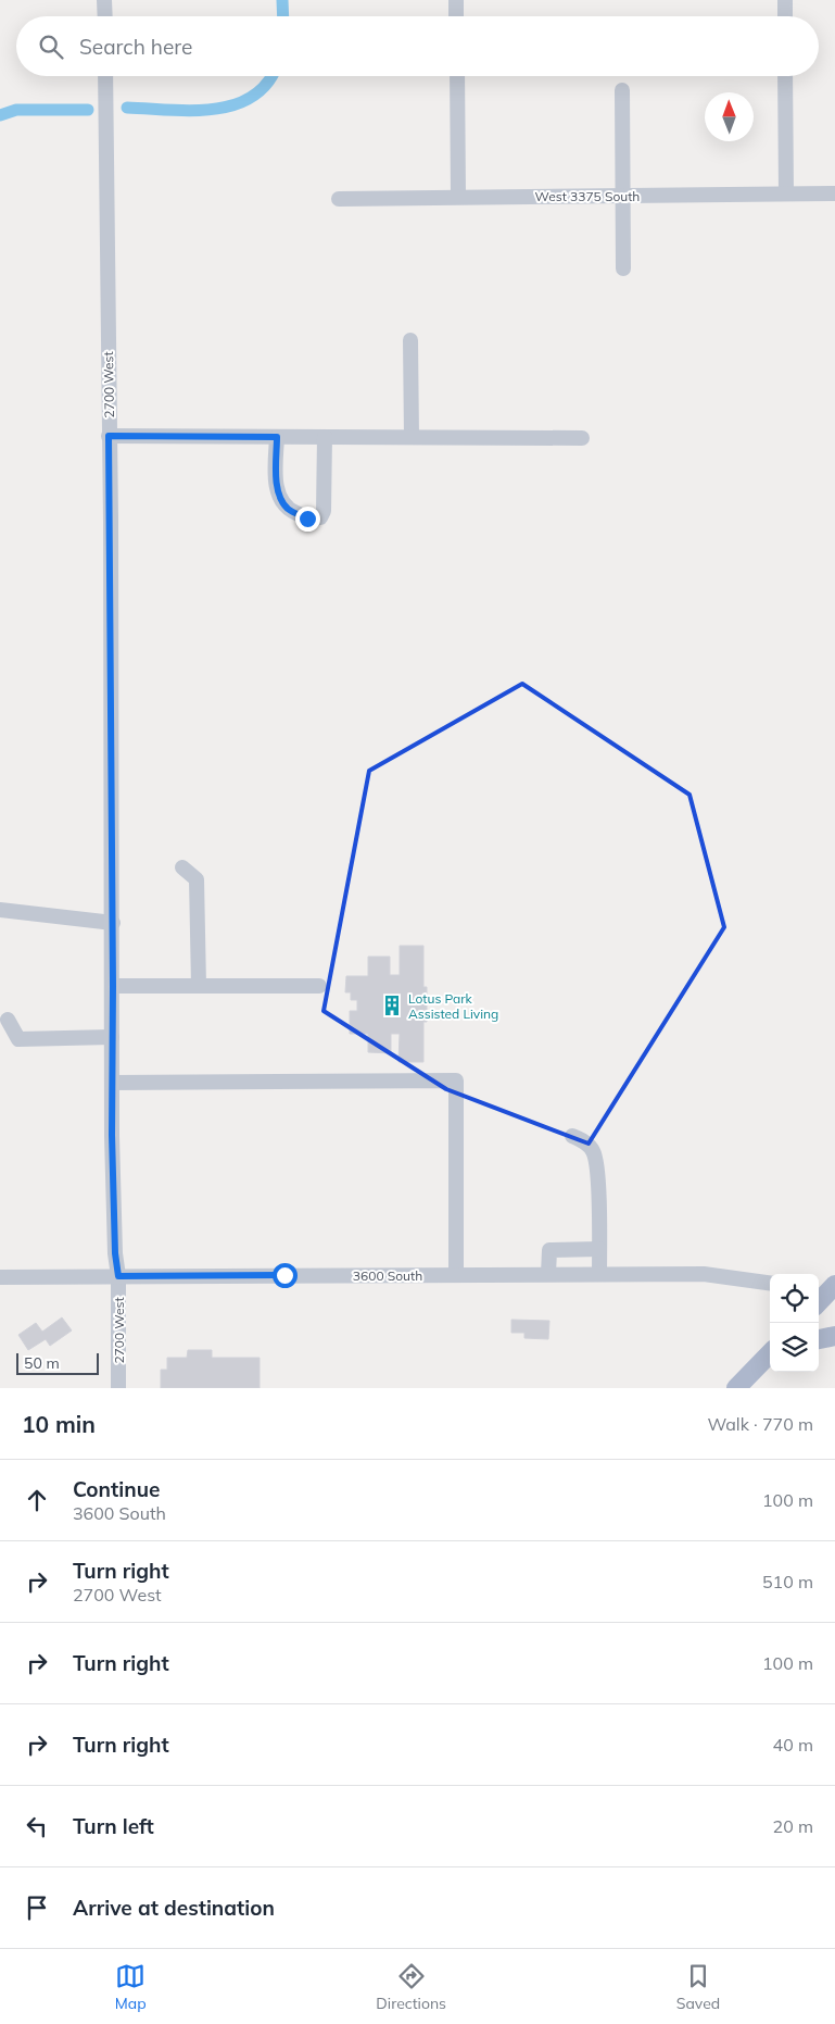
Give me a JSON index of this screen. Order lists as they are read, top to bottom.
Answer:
{
  "streets": {
    "street": ["West 3375 South", "2700 West", "3600 South"]
  },
  "crossings": [
    ["2700 West", "3600 South"]
  ],
  "places": {
    "building": ["Lotus Park Assisted Living"]
  },
  "scale_bar": "50 m",
  "north": "top",
  "page": {
    "search": "Search here",
    "scale": "50 m",
    "heading": ["10 min", "Walk · 770 m"],
    "list": [
      ["Continue", "3600 South", "100 m"],
      ["Turn right", "2700 West", "510 m"],
      ["Turn right", "100 m"],
      ["Turn right", "40 m"],
      ["Turn left", "20 m"],
      "Arrive at destination"
    ],
    "nav": ["Map", "Directions", "Saved"]
  }
}
